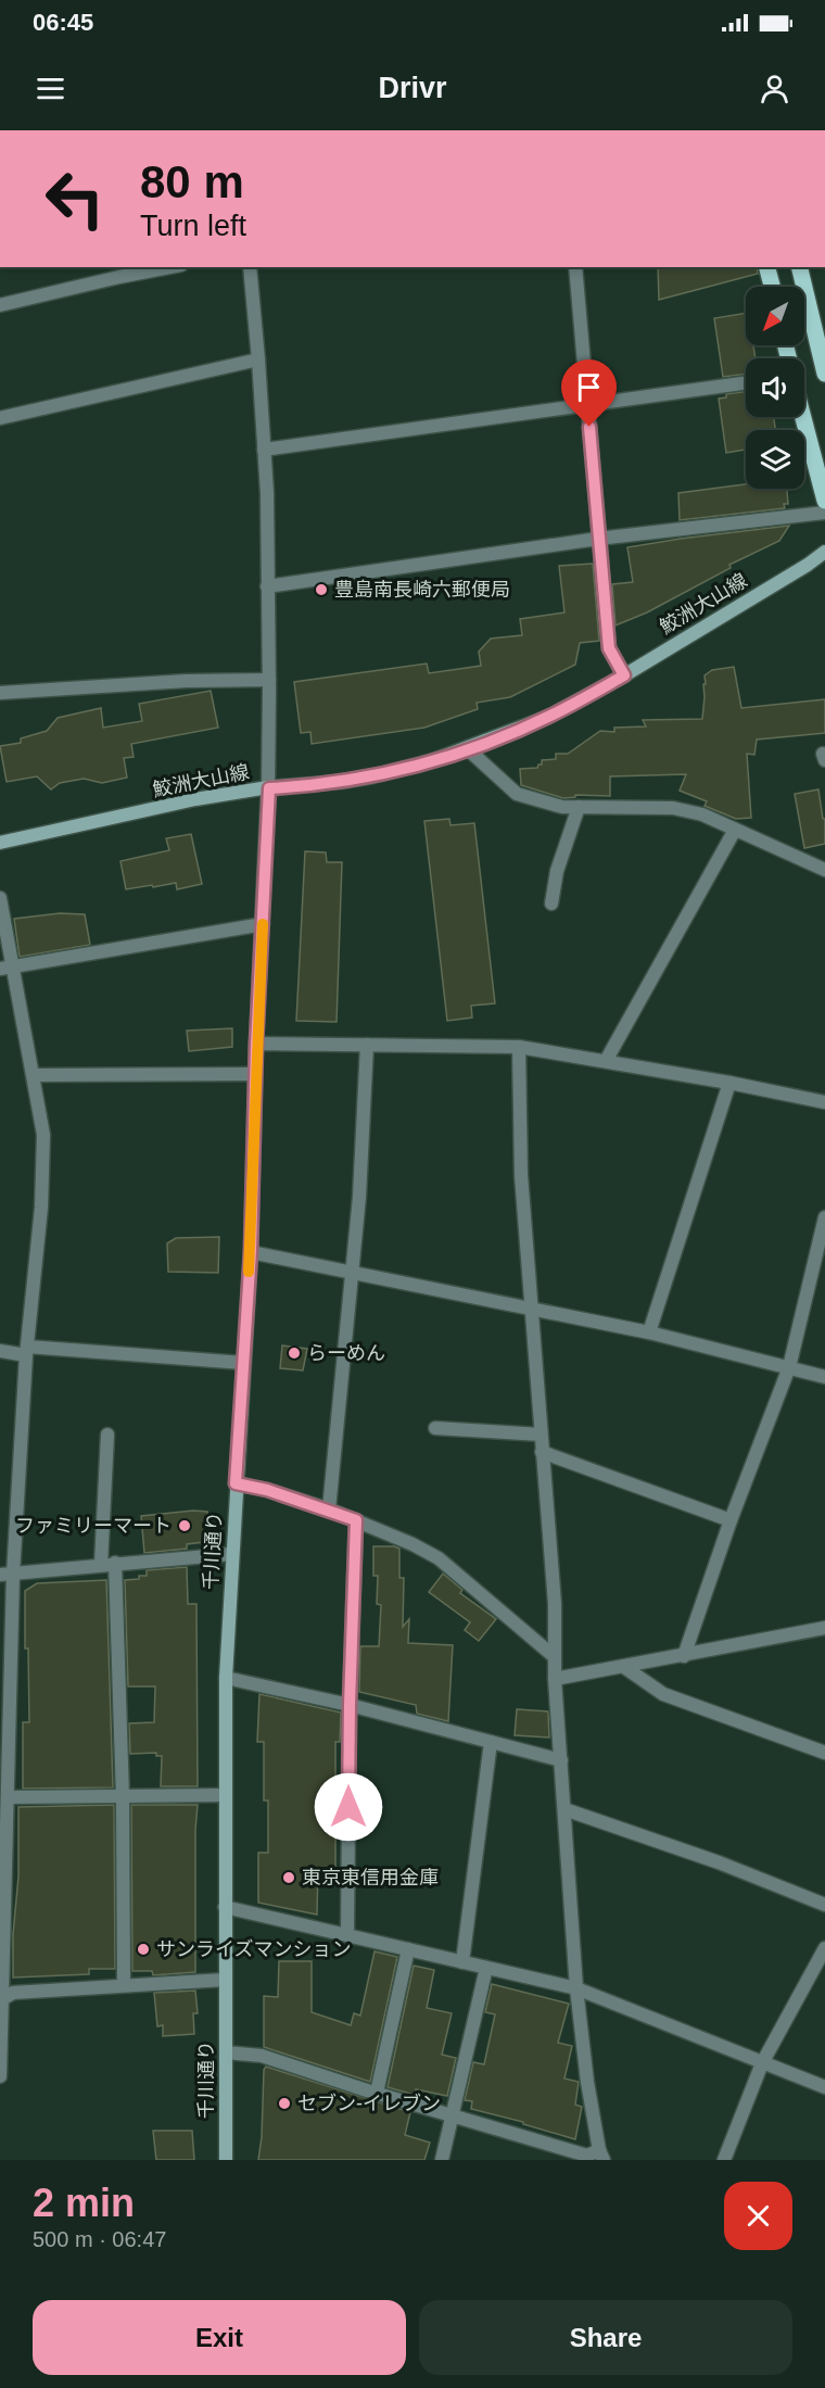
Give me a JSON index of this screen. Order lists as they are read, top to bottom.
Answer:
{
  "streets": {
    "main road": ["鮫洲大山線", "千川通り"]
  },
  "crossings": [
    ["鮫洲大山線", "千川通り"]
  ],
  "places": [
    "豊島南長崎六郵便局",
    "らーめん",
    "ファミリーマート",
    "東京東信用金庫",
    "サンライズマンション",
    "セブン-イレブン"
  ],
  "north": "bottom left",
  "page": {
    "status": "06:45",
    "header": "Drivr",
    "turn": ["80 m", "Turn left"],
    "heading": ["2 min", "500 m · 06:47"],
    "buttons": ["Exit", "Share"]
  }
}
